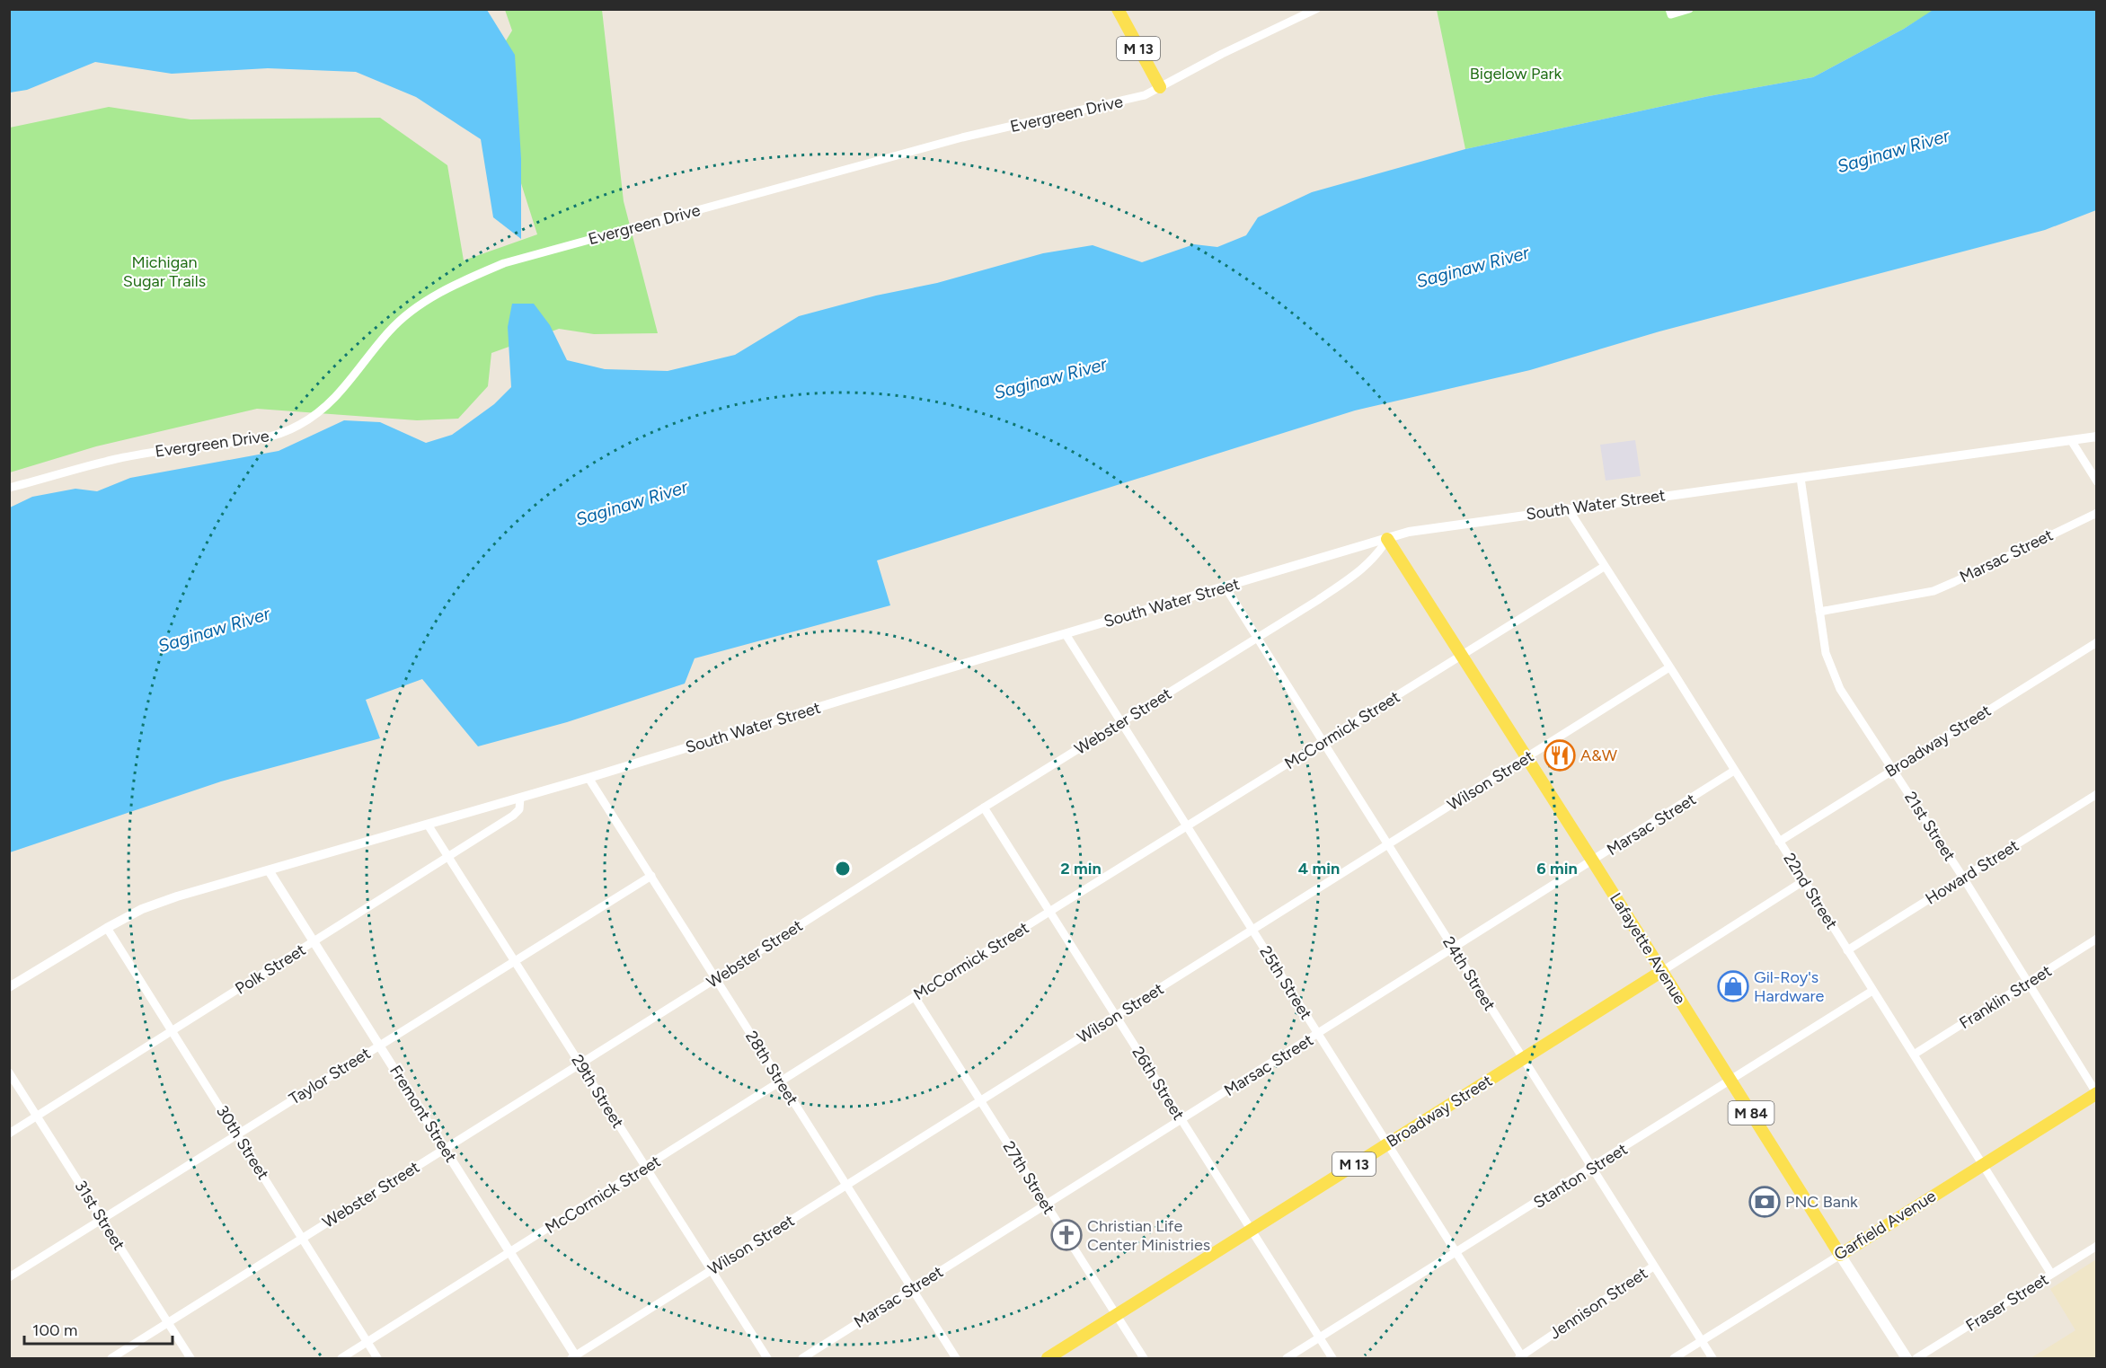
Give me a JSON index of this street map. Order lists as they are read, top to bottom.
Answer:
{
  "streets": {
    "main road": [
      "M 13",
      "Broadway Street",
      "Lafayette Avenue",
      "M 84",
      "Garfield Avenue"
    ],
    "street": [
      "Evergreen Drive",
      "South Water Street",
      "Marsac Street",
      "Webster Street",
      "McCormick Street",
      "Wilson Street",
      "21st Street",
      "Howard Street",
      "22nd Street",
      "Polk Street",
      "24th Street",
      "25th Street",
      "Franklin Street",
      "28th Street",
      "Taylor Street",
      "26th Street",
      "29th Street",
      "Fremont Street",
      "30th Street",
      "Stanton Street",
      "27th Street",
      "31st Street",
      "Fraser Street",
      "Jennison Street"
    ]
  },
  "crossings": [
    ["M 13", "Evergreen Drive"],
    ["South Water Street", "Webster Street"],
    ["South Water Street", "21st Street"],
    ["South Water Street", "22nd Street"],
    ["South Water Street", "Lafayette Avenue"],
    ["South Water Street", "Polk Street"],
    ["South Water Street", "24th Street"],
    ["South Water Street", "25th Street"],
    ["South Water Street", "28th Street"],
    ["South Water Street", "29th Street"],
    ["South Water Street", "Fremont Street"],
    ["South Water Street", "30th Street"],
    ["Marsac Street", "21st Street"],
    ["Marsac Street", "22nd Street"],
    ["Marsac Street", "Lafayette Avenue"],
    ["Marsac Street", "24th Street"],
    ["Marsac Street", "25th Street"],
    ["Marsac Street", "28th Street"],
    ["Marsac Street", "26th Street"],
    ["Marsac Street", "27th Street"],
    ["Webster Street", "Lafayette Avenue"],
    ["Webster Street", "24th Street"],
    ["Webster Street", "25th Street"],
    ["Webster Street", "28th Street"],
    ["Webster Street", "26th Street"],
    ["Webster Street", "29th Street"],
    ["Webster Street", "Fremont Street"],
    ["Webster Street", "30th Street"],
    ["Webster Street", "31st Street"],
    ["McCormick Street", "22nd Street"],
    ["McCormick Street", "Lafayette Avenue"],
    ["McCormick Street", "24th Street"],
    ["McCormick Street", "25th Street"],
    ["McCormick Street", "28th Street"],
    ["McCormick Street", "26th Street"],
    ["McCormick Street", "29th Street"],
    ["McCormick Street", "Fremont Street"],
    ["McCormick Street", "30th Street"],
    ["McCormick Street", "27th Street"],
    ["Broadway Street", "21st Street"],
    ["Broadway Street", "22nd Street"],
    ["Broadway Street", "Lafayette Avenue"],
    ["Broadway Street", "24th Street"],
    ["Broadway Street", "25th Street"],
    ["Broadway Street", "26th Street"],
    ["Broadway Street", "27th Street"],
    ["Wilson Street", "22nd Street"],
    ["Wilson Street", "Lafayette Avenue"],
    ["Wilson Street", "24th Street"],
    ["Wilson Street", "25th Street"],
    ["Wilson Street", "28th Street"],
    ["Wilson Street", "26th Street"],
    ["Wilson Street", "29th Street"],
    ["Wilson Street", "Fremont Street"],
    ["Wilson Street", "27th Street"],
    ["21st Street", "Howard Street"],
    ["21st Street", "Franklin Street"],
    ["21st Street", "Garfield Avenue"],
    ["Howard Street", "22nd Street"],
    ["22nd Street", "Franklin Street"],
    ["22nd Street", "Stanton Street"],
    ["22nd Street", "Garfield Avenue"],
    ["22nd Street", "Fraser Street"],
    ["Lafayette Avenue", "Stanton Street"],
    ["Lafayette Avenue", "Garfield Avenue"],
    ["Polk Street", "29th Street"],
    ["Polk Street", "Fremont Street"],
    ["Polk Street", "30th Street"],
    ["Polk Street", "31st Street"],
    ["24th Street", "Stanton Street"],
    ["24th Street", "Garfield Avenue"],
    ["24th Street", "Jennison Street"],
    ["25th Street", "Stanton Street"],
    ["25th Street", "Jennison Street"],
    ["28th Street", "Taylor Street"],
    ["Taylor Street", "29th Street"],
    ["Taylor Street", "Fremont Street"],
    ["Taylor Street", "30th Street"],
    ["Taylor Street", "31st Street"],
    ["26th Street", "Stanton Street"]
  ],
  "water": ["Saginaw River"],
  "parks": ["Bigelow Park", "Michigan Sugar Trails"],
  "places": {
    "restaurant": ["A&W"],
    "shop": ["Gil-Roy's Hardware"],
    "bank": ["PNC Bank"],
    "church": ["Christian Life Center Ministries"]
  },
  "scale_bar": "100 m",
  "rings": ["2 min", "4 min", "6 min"]
}
